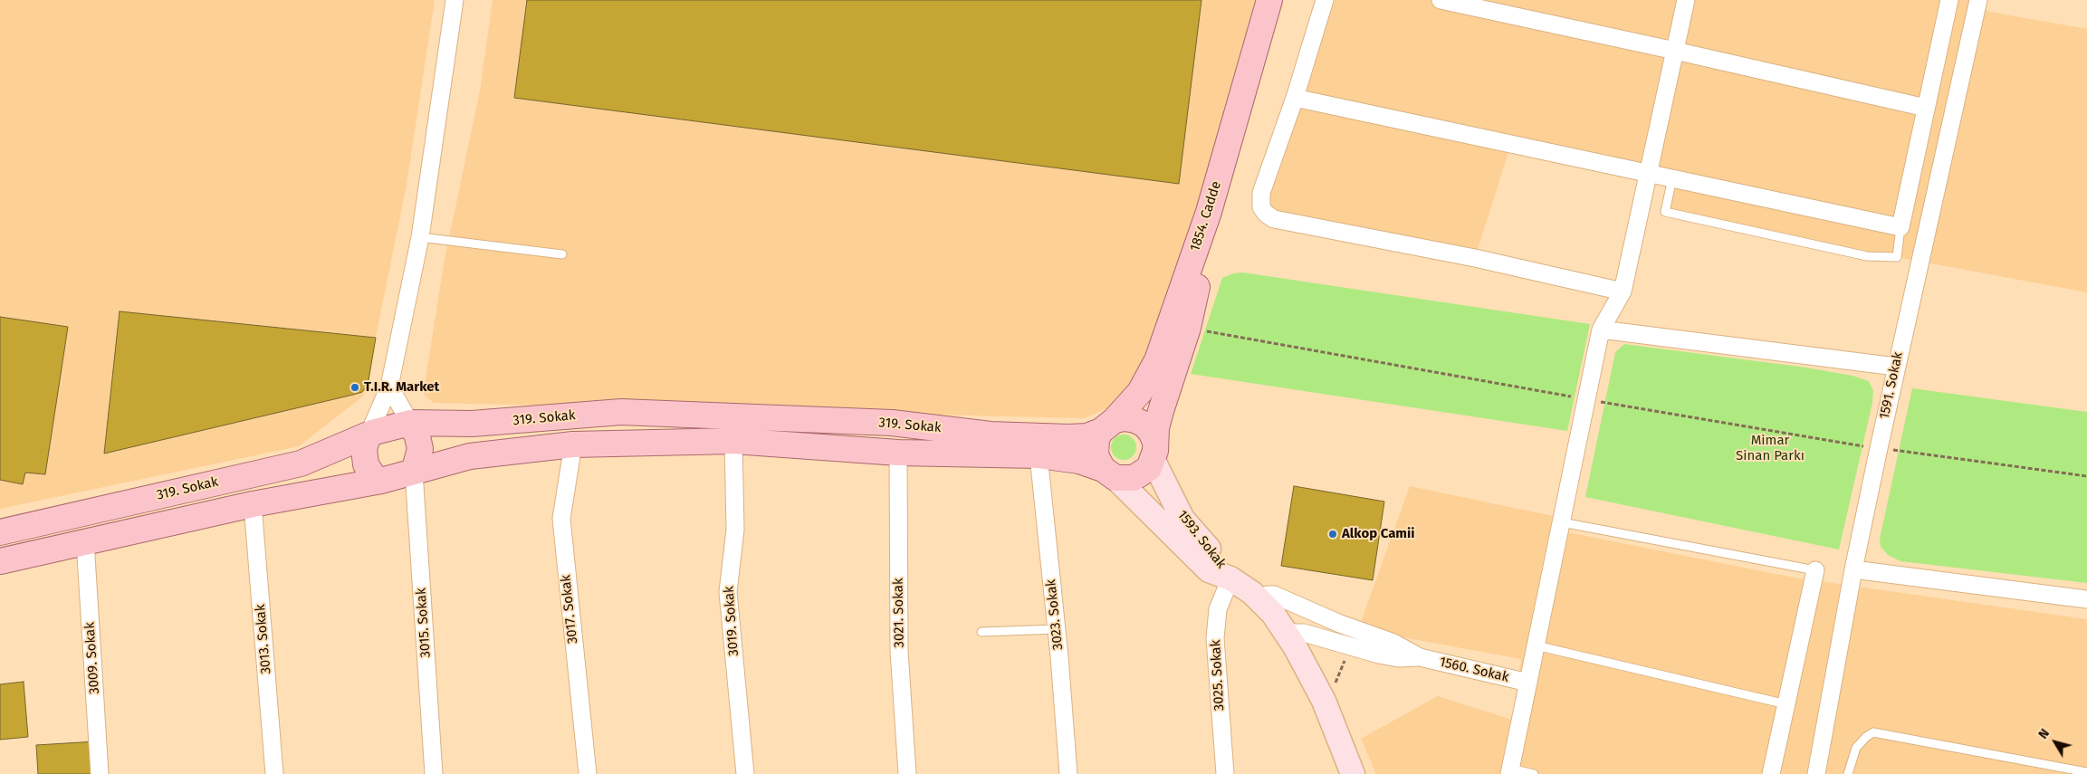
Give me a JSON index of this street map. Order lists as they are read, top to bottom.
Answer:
{
  "streets": {
    "main road": ["1854. Cadde", "319. Sokak", "1593. Sokak"],
    "street": [
      "1591. Sokak",
      "3017. Sokak",
      "3021. Sokak",
      "3023. Sokak",
      "3019. Sokak",
      "3015. Sokak",
      "3013. Sokak",
      "3009. Sokak",
      "1560. Sokak",
      "3025. Sokak"
    ]
  },
  "crossings": [
    ["1854. Cadde", "319. Sokak"],
    ["1854. Cadde", "1593. Sokak"],
    ["319. Sokak", "1593. Sokak"],
    ["319. Sokak", "3017. Sokak"],
    ["319. Sokak", "3021. Sokak"],
    ["319. Sokak", "3023. Sokak"],
    ["319. Sokak", "3019. Sokak"],
    ["319. Sokak", "3015. Sokak"],
    ["319. Sokak", "3013. Sokak"],
    ["319. Sokak", "3009. Sokak"],
    ["1593. Sokak", "3025. Sokak"]
  ],
  "parks": ["Mimar Sinan Parkı"],
  "places": ["T.I.R. Market", "Alkop Camii"],
  "north": "top left"
}
